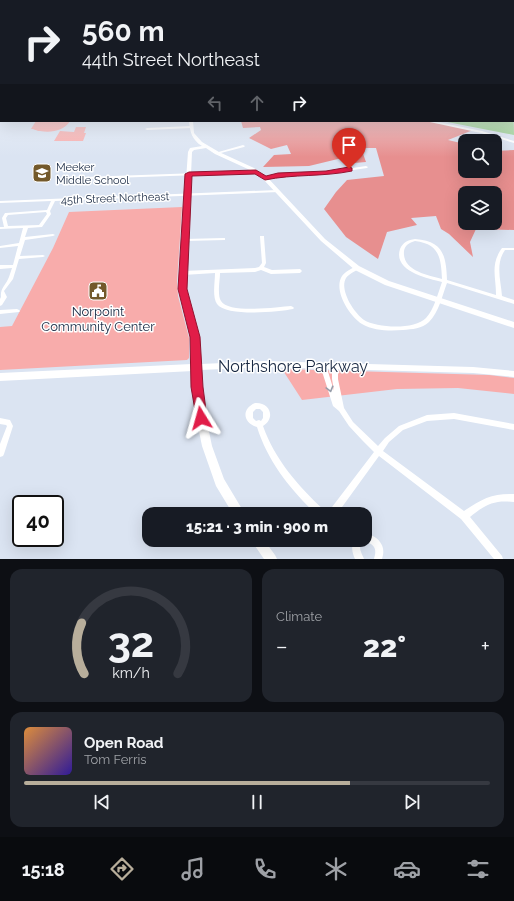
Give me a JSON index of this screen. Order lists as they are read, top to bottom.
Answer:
{
  "streets": {
    "street": ["45th Street Northeast", "Northshore Parkway"]
  },
  "places": {
    "school or university": ["Meeker Middle School"],
    "public building": ["Norpoint Community Center"]
  },
  "page": {
    "turn": ["560 m", "44th Street Northeast"],
    "limit": "40",
    "trip": "15:21 · 3 min · 900 m",
    "tile": "Climate",
    "heat": ["−", "22°", "+"],
    "song": ["Open Road", "Tom Ferris"],
    "tabs": "15:18",
    "gauge": ["32", "km/h"]
  }
}
